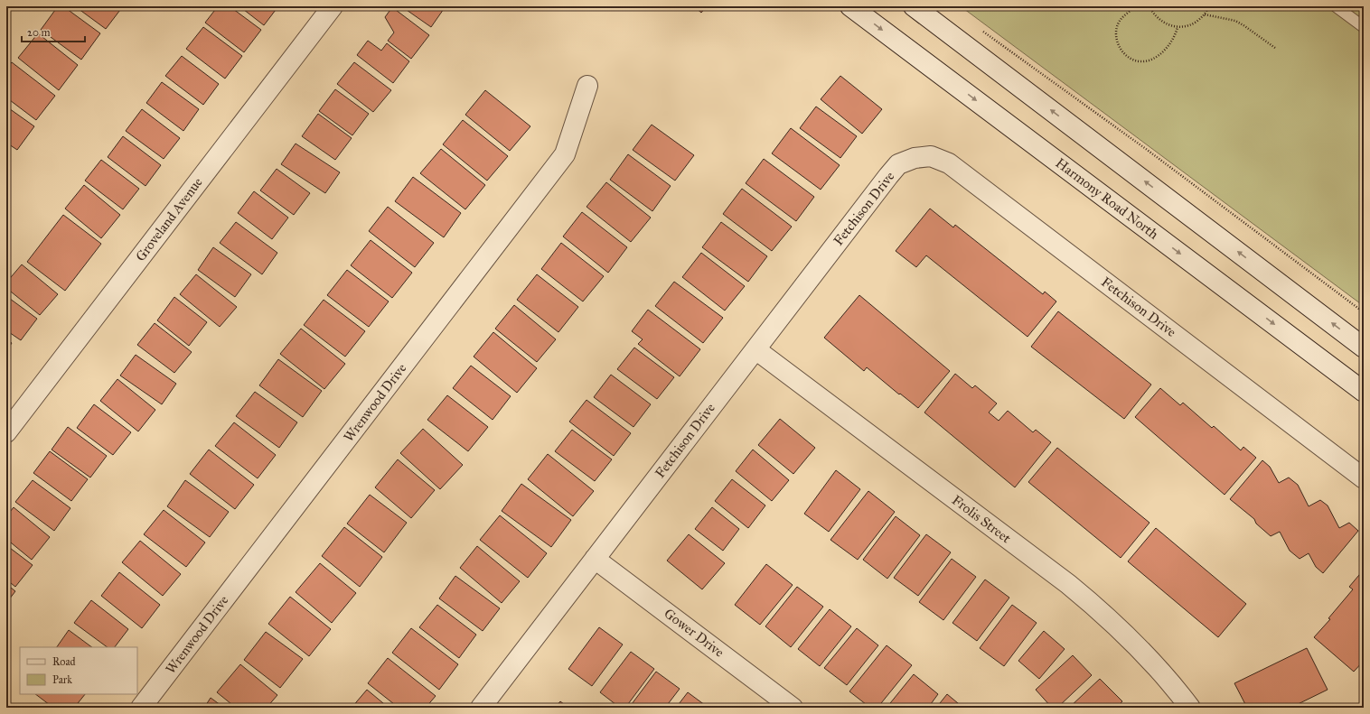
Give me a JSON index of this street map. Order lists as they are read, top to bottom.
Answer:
{
  "streets": {
    "street": [
      "Harmony Road North",
      "Fetchison Drive",
      "Groveland Avenue",
      "Wrenwood Drive",
      "Frolis Street",
      "Gower Drive"
    ]
  },
  "crossings": [
    ["Fetchison Drive", "Frolis Street"],
    ["Fetchison Drive", "Gower Drive"]
  ],
  "legend": ["Road", "Park"],
  "scale_bar": "20 m"
}
